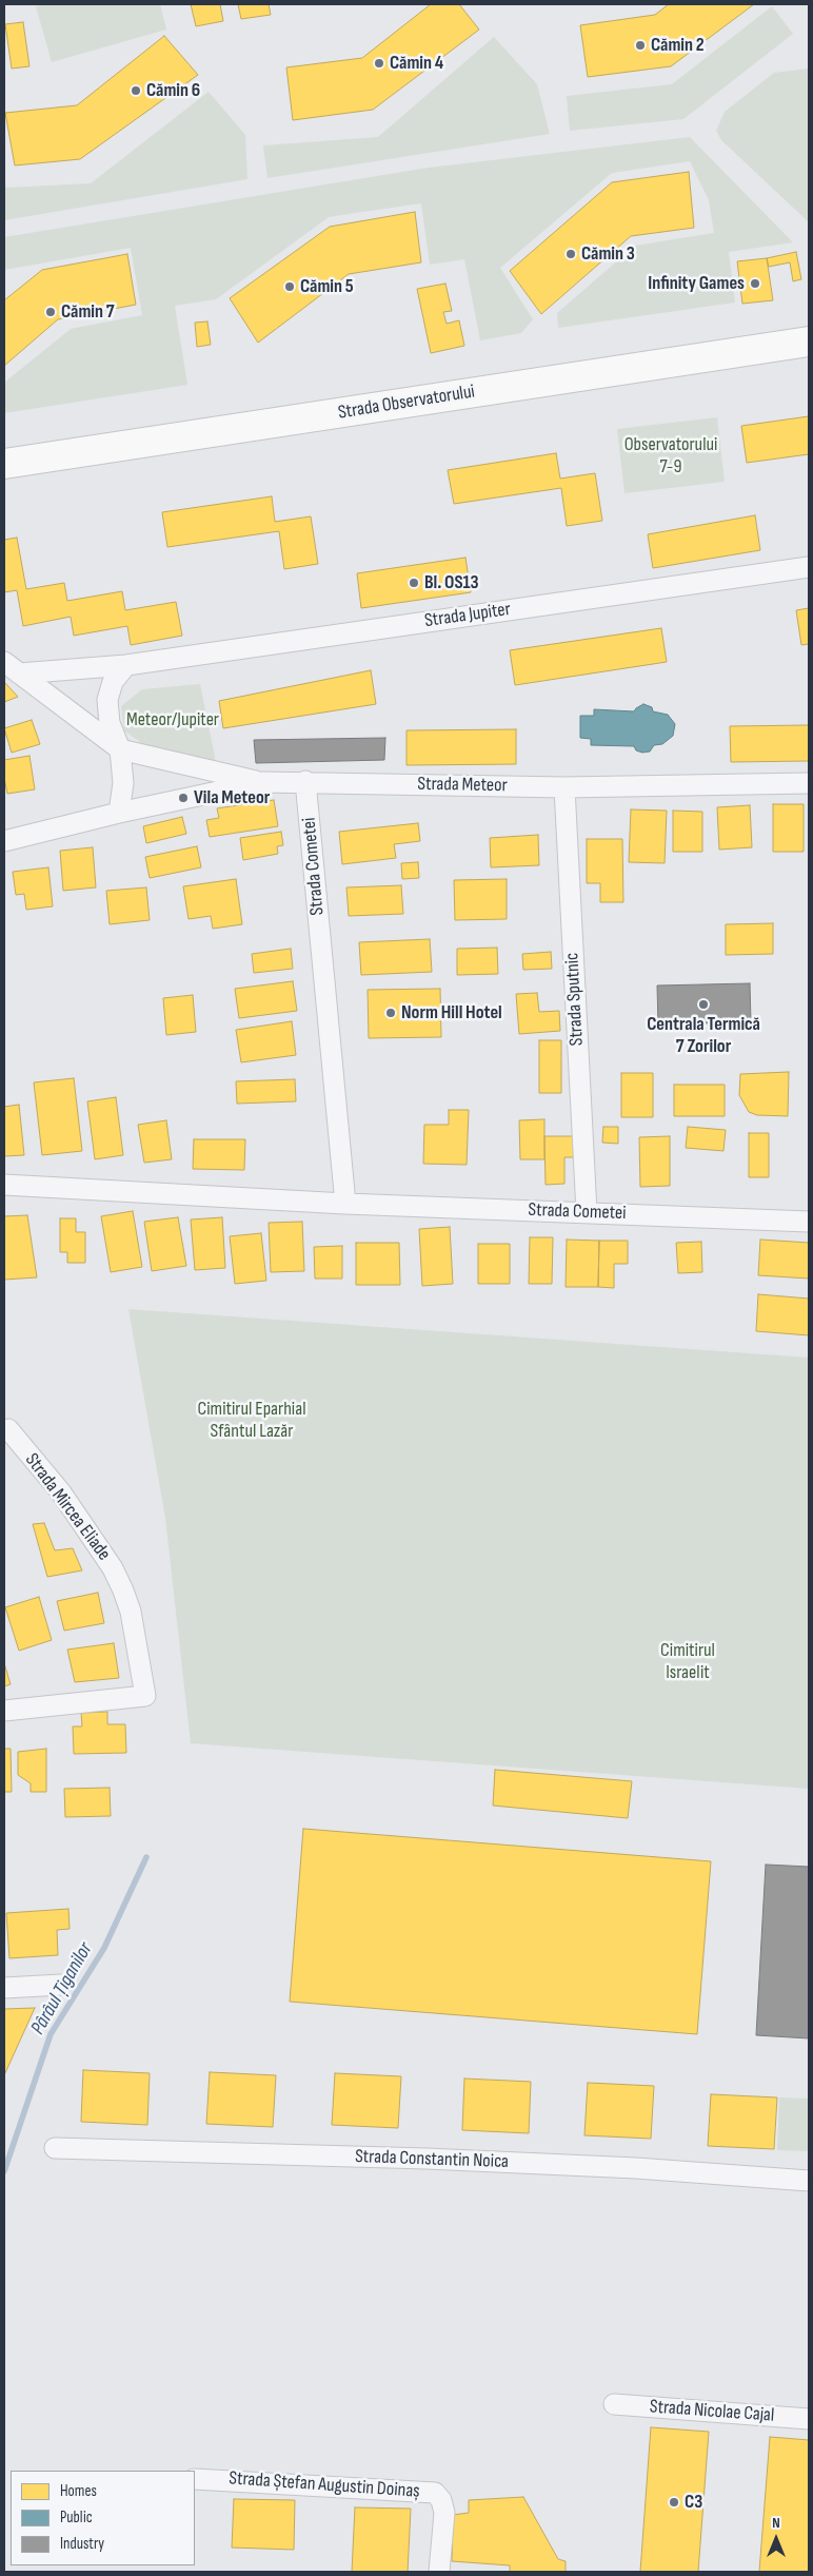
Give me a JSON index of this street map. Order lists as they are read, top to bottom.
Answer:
{
  "streets": {
    "main road": ["Strada Observatorului"],
    "street": [
      "Strada Jupiter",
      "Strada Meteor",
      "Strada Cometei",
      "Strada Sputnic",
      "Strada Mircea Eliade",
      "Strada Constantin Noica",
      "Strada Nicolae Cajal",
      "Strada Ștefan Augustin Doinaș"
    ]
  },
  "crossings": [
    ["Strada Jupiter", "Strada Meteor"],
    ["Strada Meteor", "Strada Cometei"],
    ["Strada Meteor", "Strada Sputnic"],
    ["Strada Cometei", "Strada Sputnic"]
  ],
  "water": ["Pârâul Țiganilor"],
  "parks": [
    "Observatorului 7-9",
    "Meteor/Jupiter",
    "Cimitirul Eparhial Sfântul Lazăr",
    "Cimitirul Israelit"
  ],
  "places": [
    "Cămin 2",
    "Cămin 4",
    "Cămin 6",
    "Cămin 3",
    "Infinity Games",
    "Cămin 5",
    "Cămin 7",
    "Bl. OS13",
    "Vila Meteor",
    "Centrala Termică 7 Zorilor",
    "Norm Hill Hotel",
    "C3"
  ],
  "legend": ["Homes", "Public", "Industry"],
  "north": "top"
}
